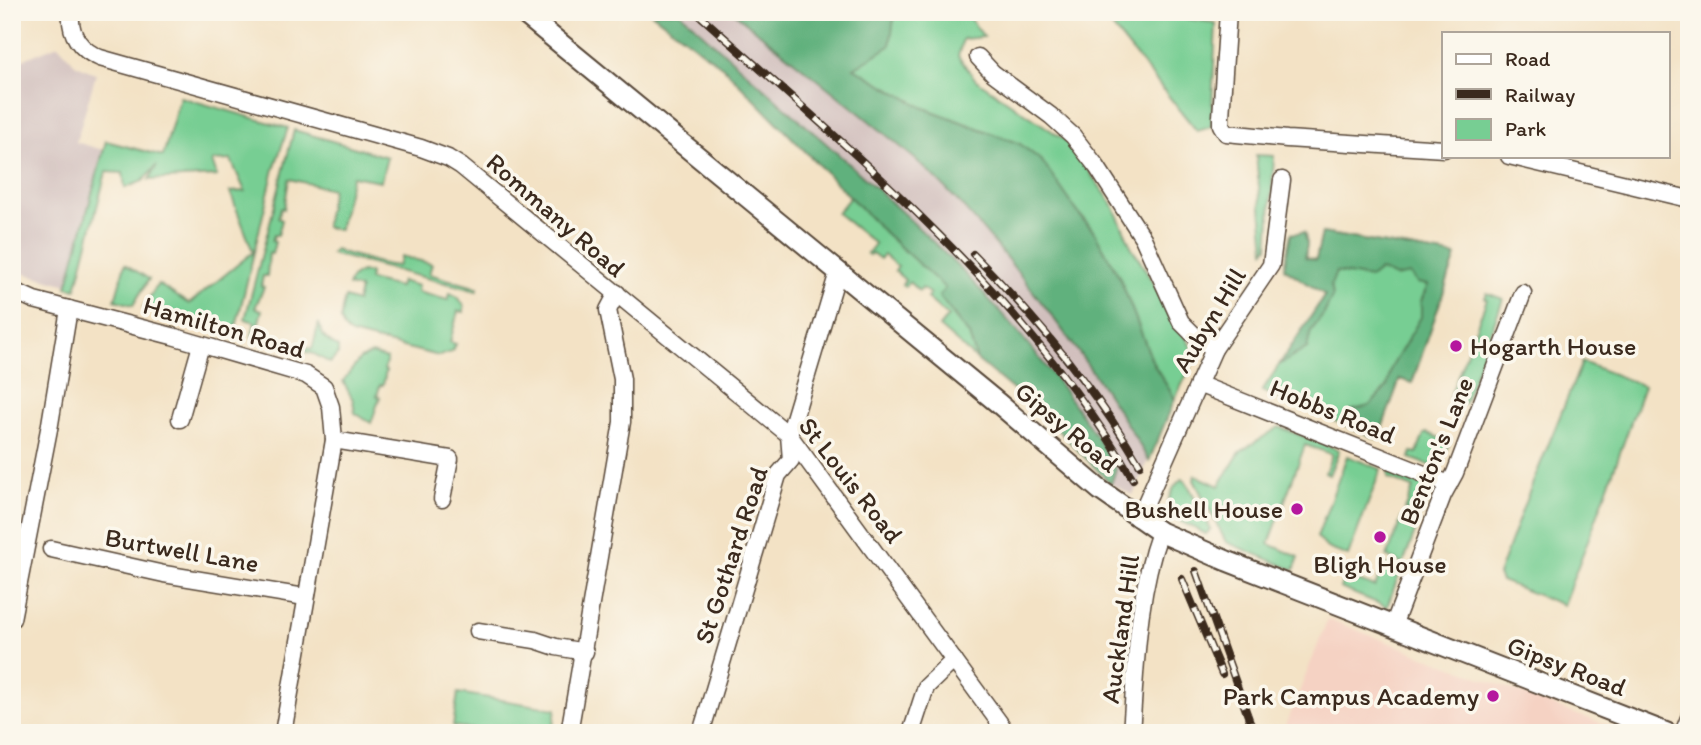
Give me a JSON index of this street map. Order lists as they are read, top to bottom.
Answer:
{
  "streets": {
    "street": [
      "Rommany Road",
      "Aubyn Hill",
      "Hamilton Road",
      "Hobbs Road",
      "Gipsy Road",
      "Benton's Lane",
      "St Louis Road",
      "Burtwell Lane",
      "St Gothard Road",
      "Auckland Hill"
    ]
  },
  "crossings": [
    ["Rommany Road", "St Louis Road"],
    ["Aubyn Hill", "Hobbs Road"],
    ["Aubyn Hill", "Gipsy Road"],
    ["Hamilton Road", "Burtwell Lane"],
    ["Hobbs Road", "Benton's Lane"],
    ["Gipsy Road", "Benton's Lane"],
    ["Gipsy Road", "St Gothard Road"],
    ["Gipsy Road", "Auckland Hill"],
    ["St Louis Road", "St Gothard Road"]
  ],
  "places": [
    "Hogarth House",
    "Bushell House",
    "Bligh House",
    "Park Campus Academy"
  ],
  "legend": ["Road", "Railway", "Park"]
}
